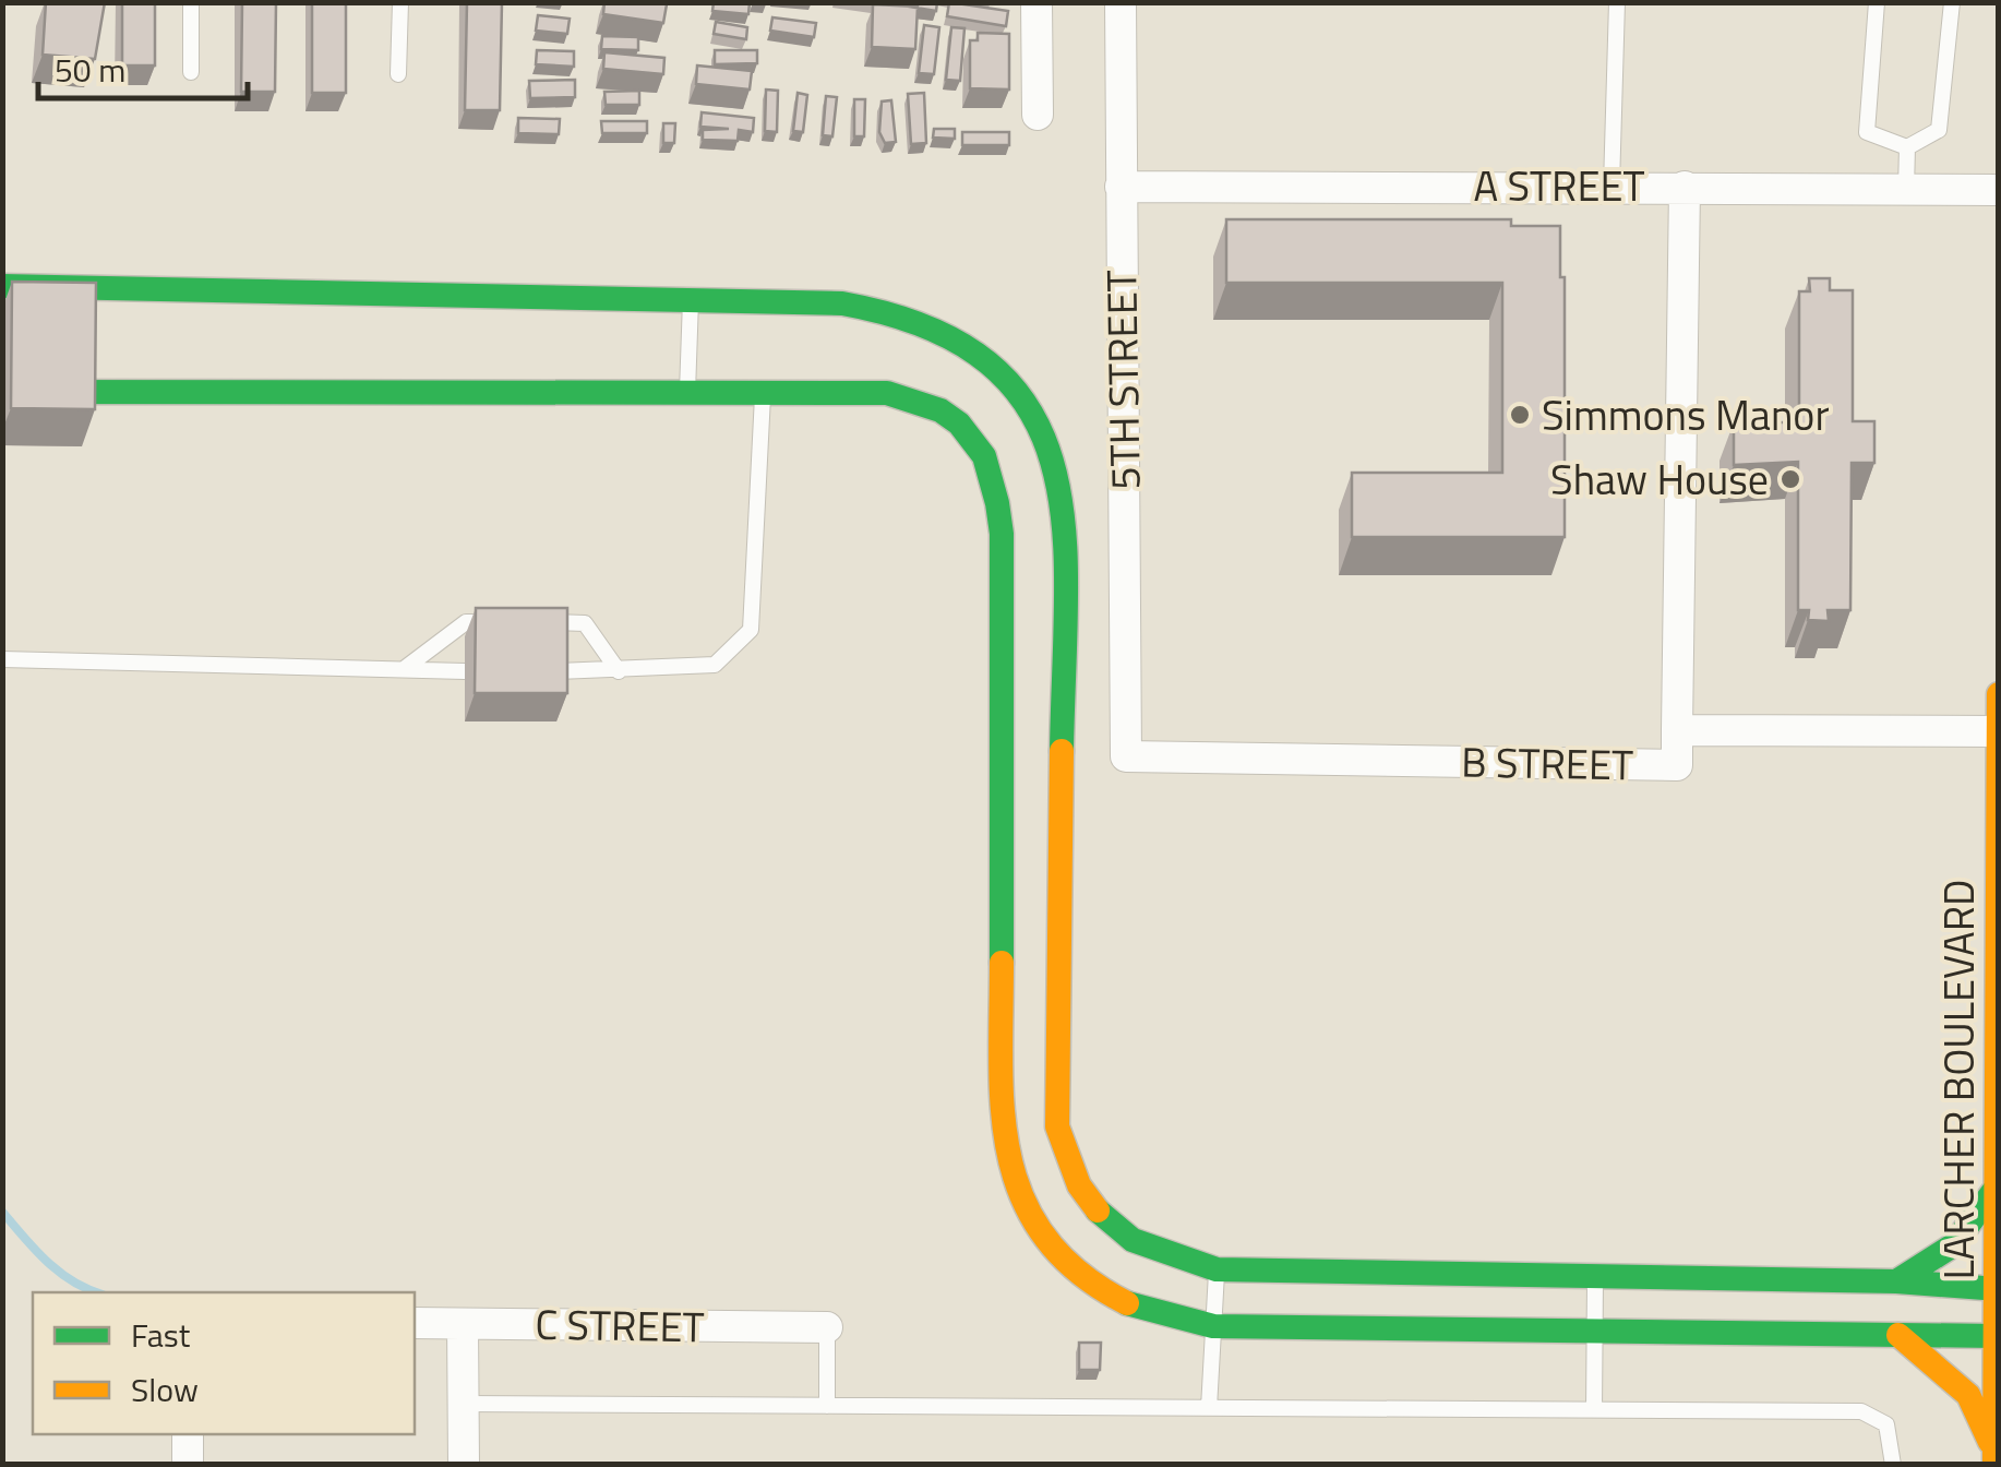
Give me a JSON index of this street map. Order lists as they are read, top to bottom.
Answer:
{
  "streets": {
    "main road": ["LARCHER BOULEVARD"],
    "street": [
      "A STREET",
      "5TH STREET",
      "B STREET",
      "C STREET"
    ]
  },
  "crossings": [
    ["A STREET", "5TH STREET"],
    ["5TH STREET", "B STREET"],
    ["B STREET", "LARCHER BOULEVARD"]
  ],
  "places": ["Simmons Manor", "Shaw House"],
  "legend": ["Fast", "Slow"],
  "scale_bar": "50 m"
}
